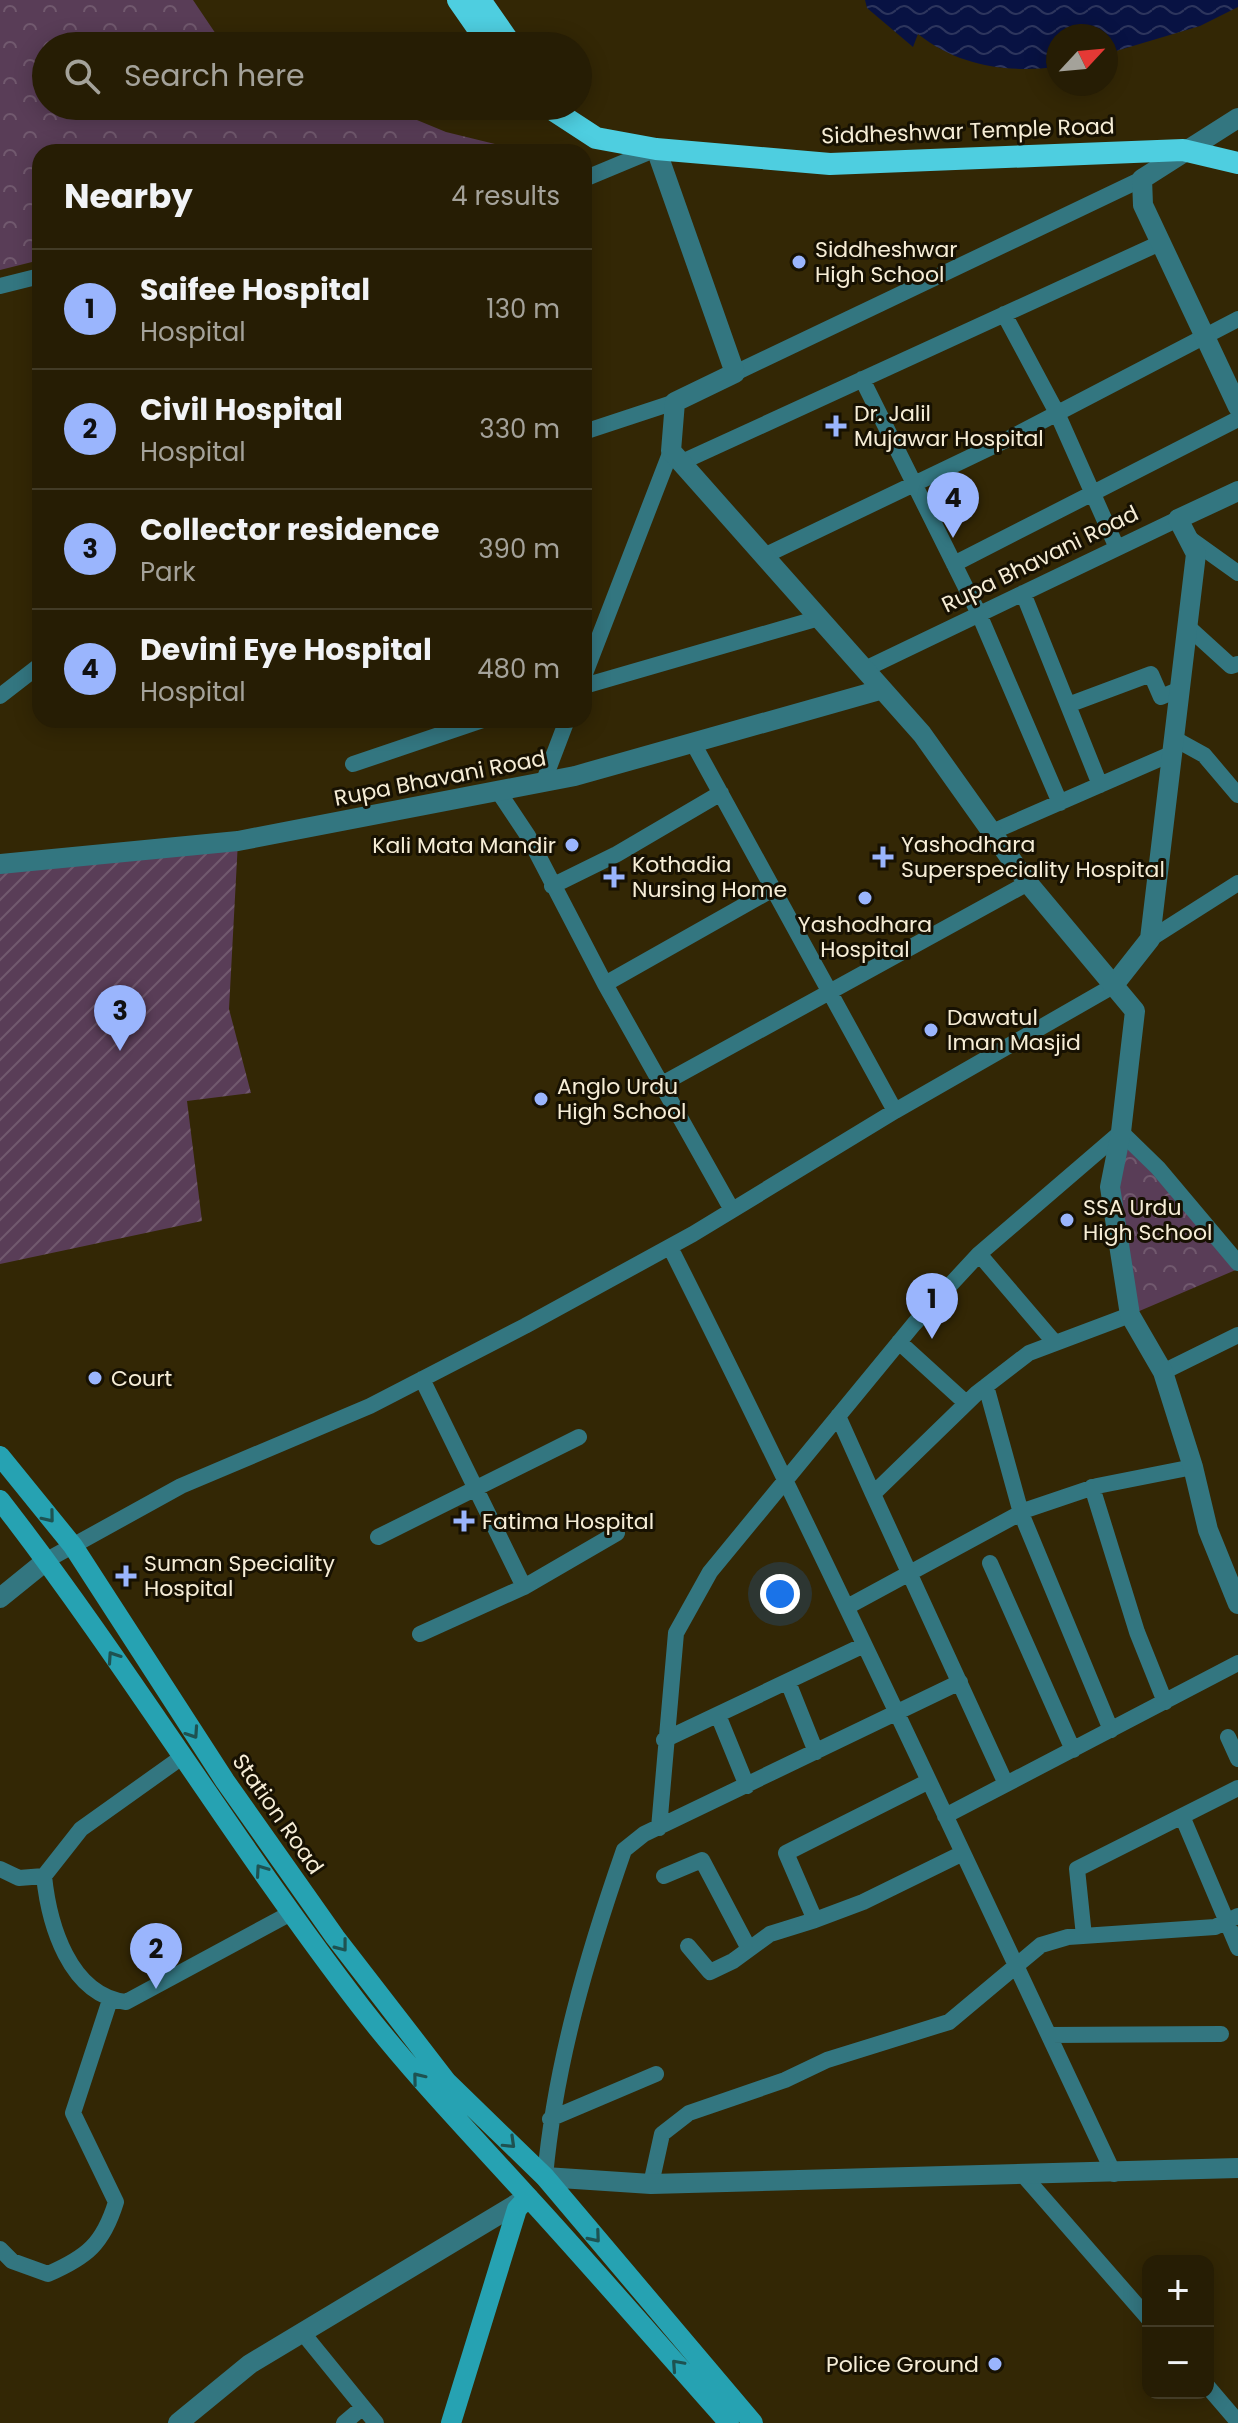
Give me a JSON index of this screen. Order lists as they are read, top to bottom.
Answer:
{
  "streets": {
    "highway": ["Siddheshwar Temple Road"],
    "main road": ["Station Road"],
    "street": ["Rupa Bhavani Road"]
  },
  "places": {
    "other": [
      "Siddheshwar High School",
      "Kali Mata Mandir",
      "Yashodhara Hospital",
      "Dawatul Iman Masjid",
      "Anglo Urdu High School",
      "SSA Urdu High School",
      "Court",
      "Police Ground"
    ],
    "health": [
      "Dr. Jalil Mujawar Hospital",
      "Yashodhara Superspeciality Hospital",
      "Kothadia Nursing Home",
      "Fatima Hospital",
      "Suman Speciality Hospital"
    ]
  },
  "north": "top right",
  "page": {
    "search": "Search here",
    "heading": ["Nearby", "4 results"],
    "list": [
      {
        "mark": "1",
        "name": "Saifee Hospital",
        "note": "Hospital",
        "value": "130 m"
      },
      {
        "mark": "2",
        "name": "Civil Hospital",
        "note": "Hospital",
        "value": "330 m"
      },
      {
        "mark": "3",
        "name": "Collector residence",
        "note": "Park",
        "value": "390 m"
      },
      {
        "mark": "4",
        "name": "Devini Eye Hospital",
        "note": "Hospital",
        "value": "480 m"
      }
    ],
    "pins": [
      "4",
      "3",
      "1",
      "2"
    ],
    "map_buttons": ["+", "−"]
  }
}
